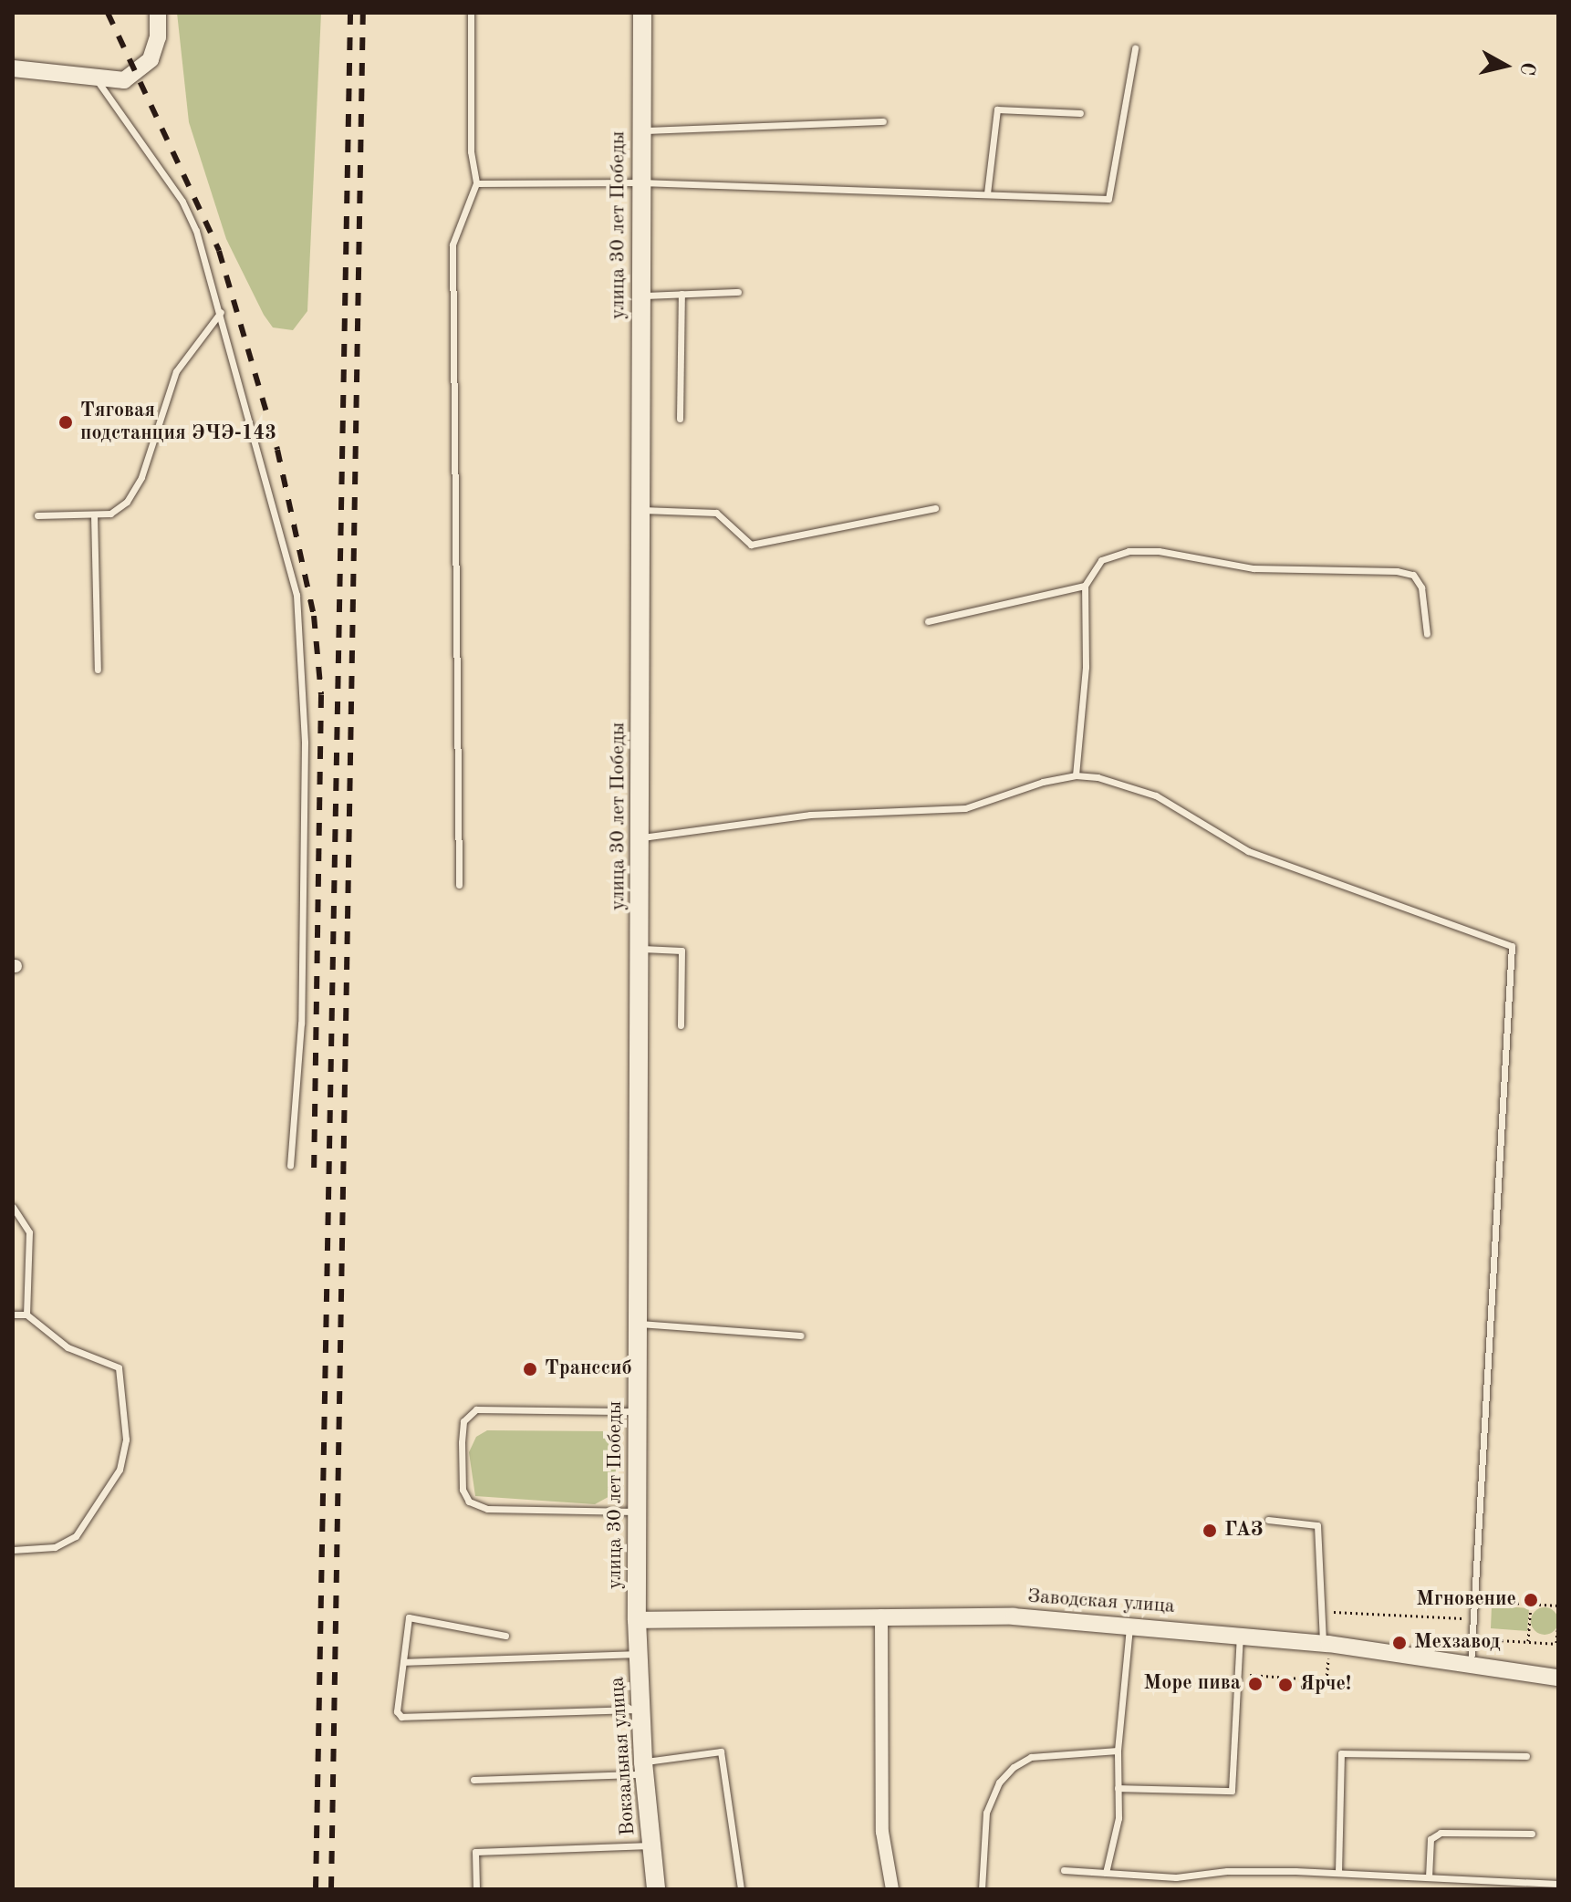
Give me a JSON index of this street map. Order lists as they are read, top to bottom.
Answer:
{
  "streets": {
    "main road": ["улица 30 лет Победы", "Вокзальная улица"],
    "street": ["Заводская улица"]
  },
  "crossings": [
    ["улица 30 лет Победы", "Заводская улица"],
    ["улица 30 лет Победы", "Вокзальная улица"],
    ["Заводская улица", "Вокзальная улица"]
  ],
  "places": [
    "Тяговая подстанция ЭЧЭ-143",
    "Транссиб",
    "ГАЗ",
    "Мгновение",
    "Мехзавод",
    "Море пива",
    "Ярче!"
  ],
  "north": "right"
}
